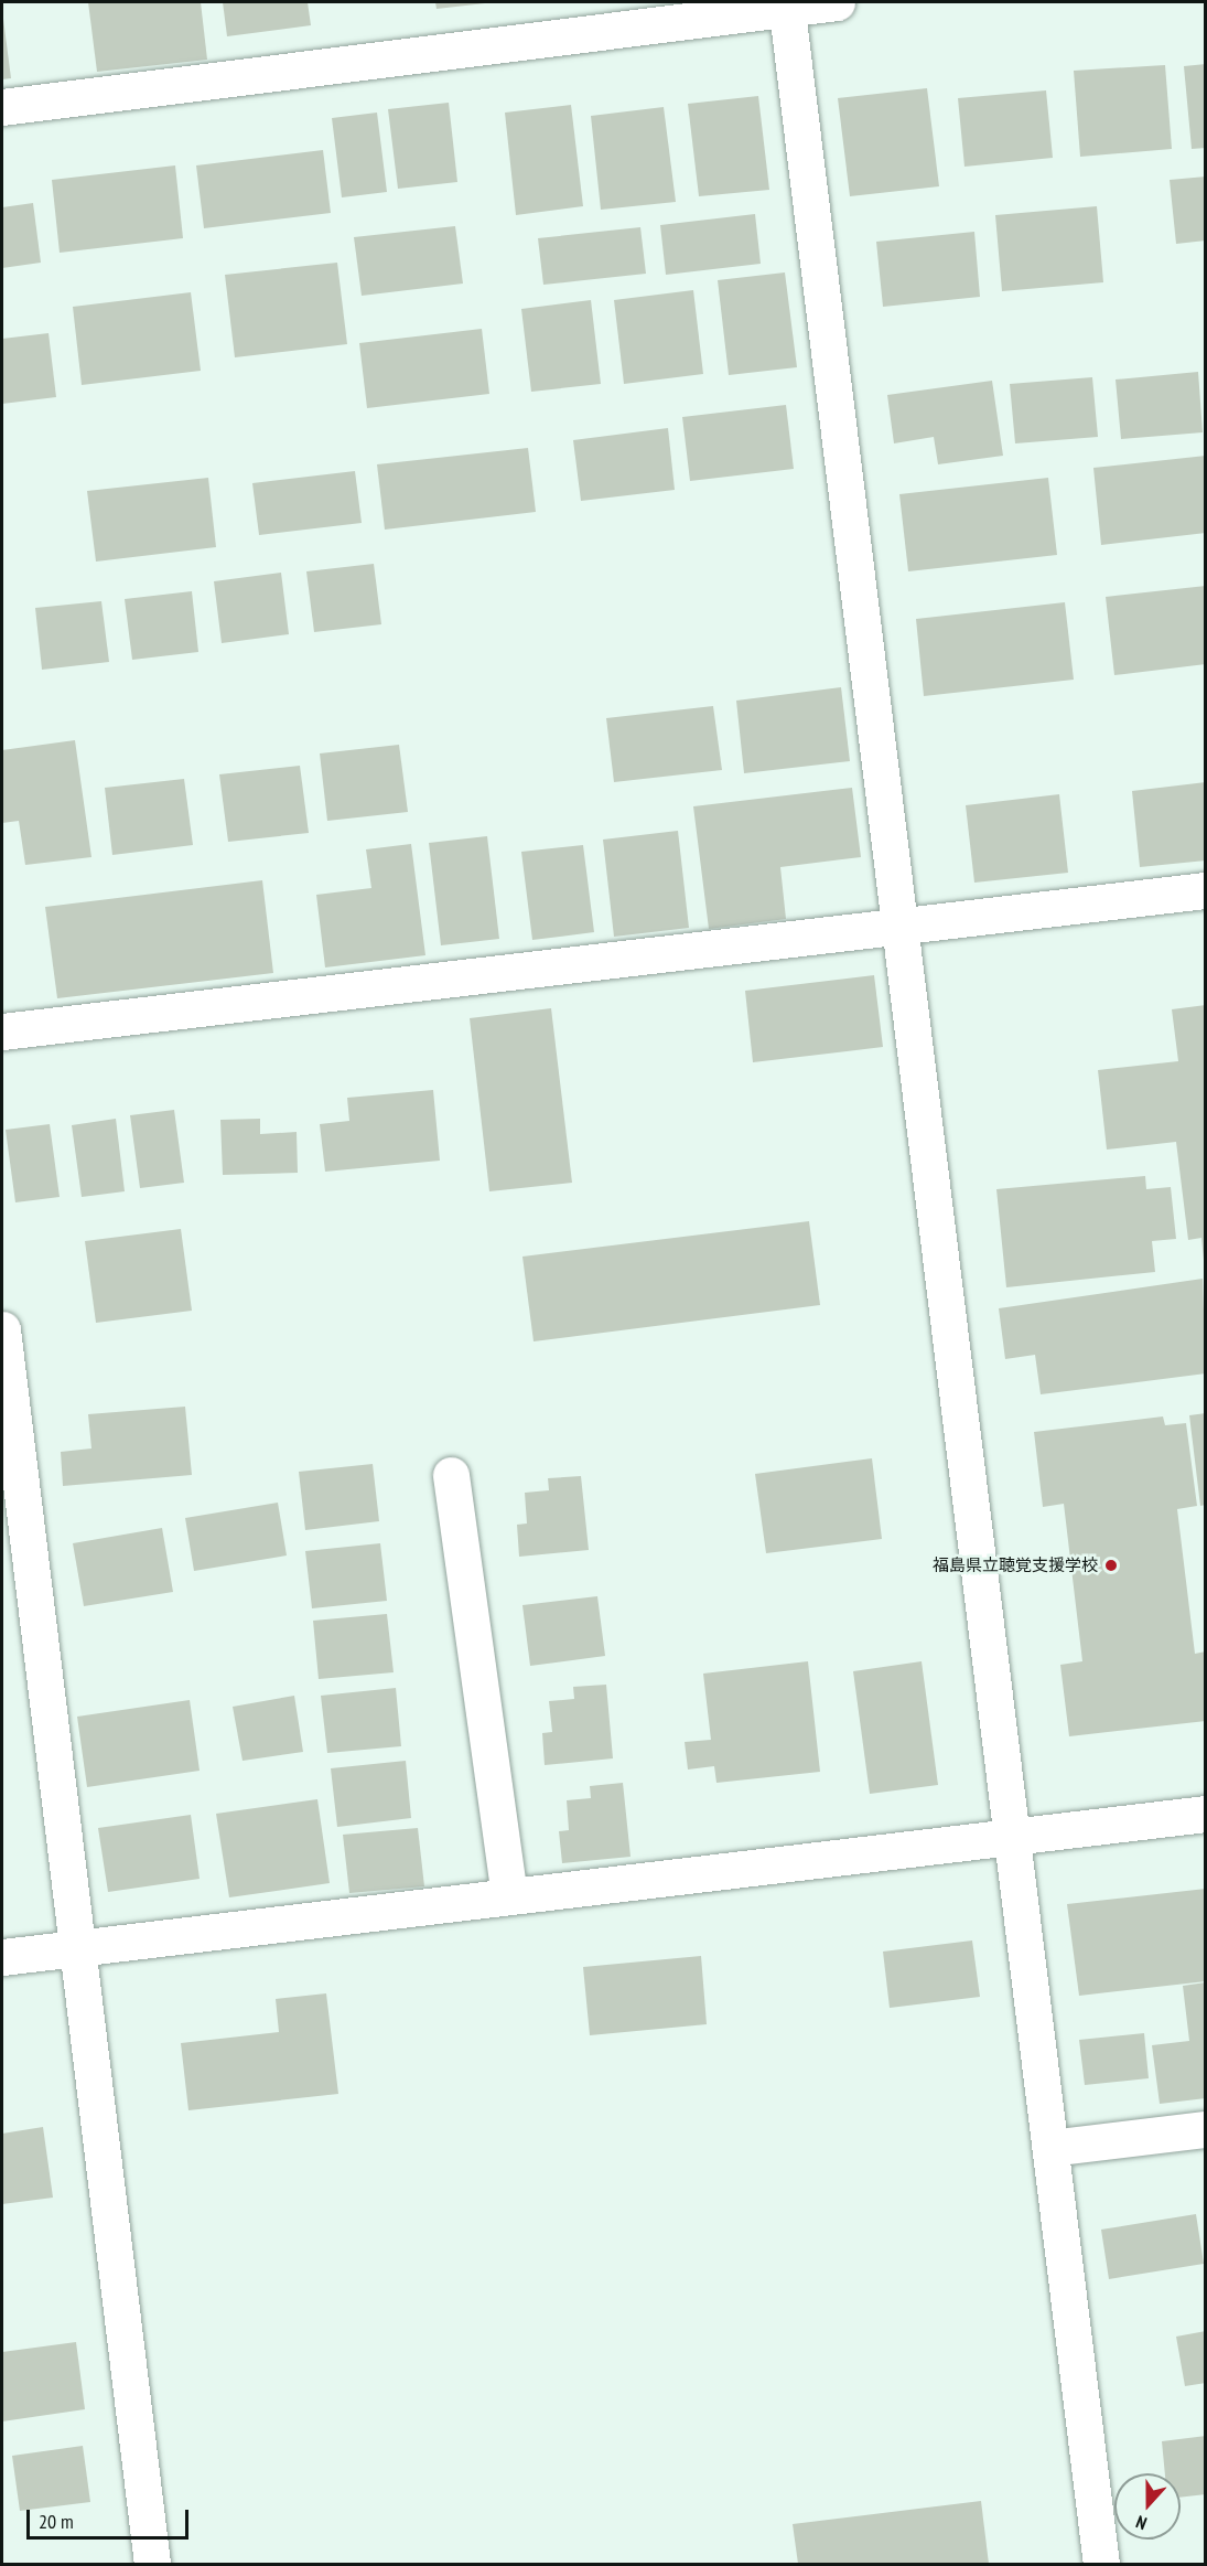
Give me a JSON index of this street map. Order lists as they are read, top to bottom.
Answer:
{
  "places": ["福島県立聴覚支援学校"],
  "scale_bar": "20 m",
  "north": "bottom"
}
